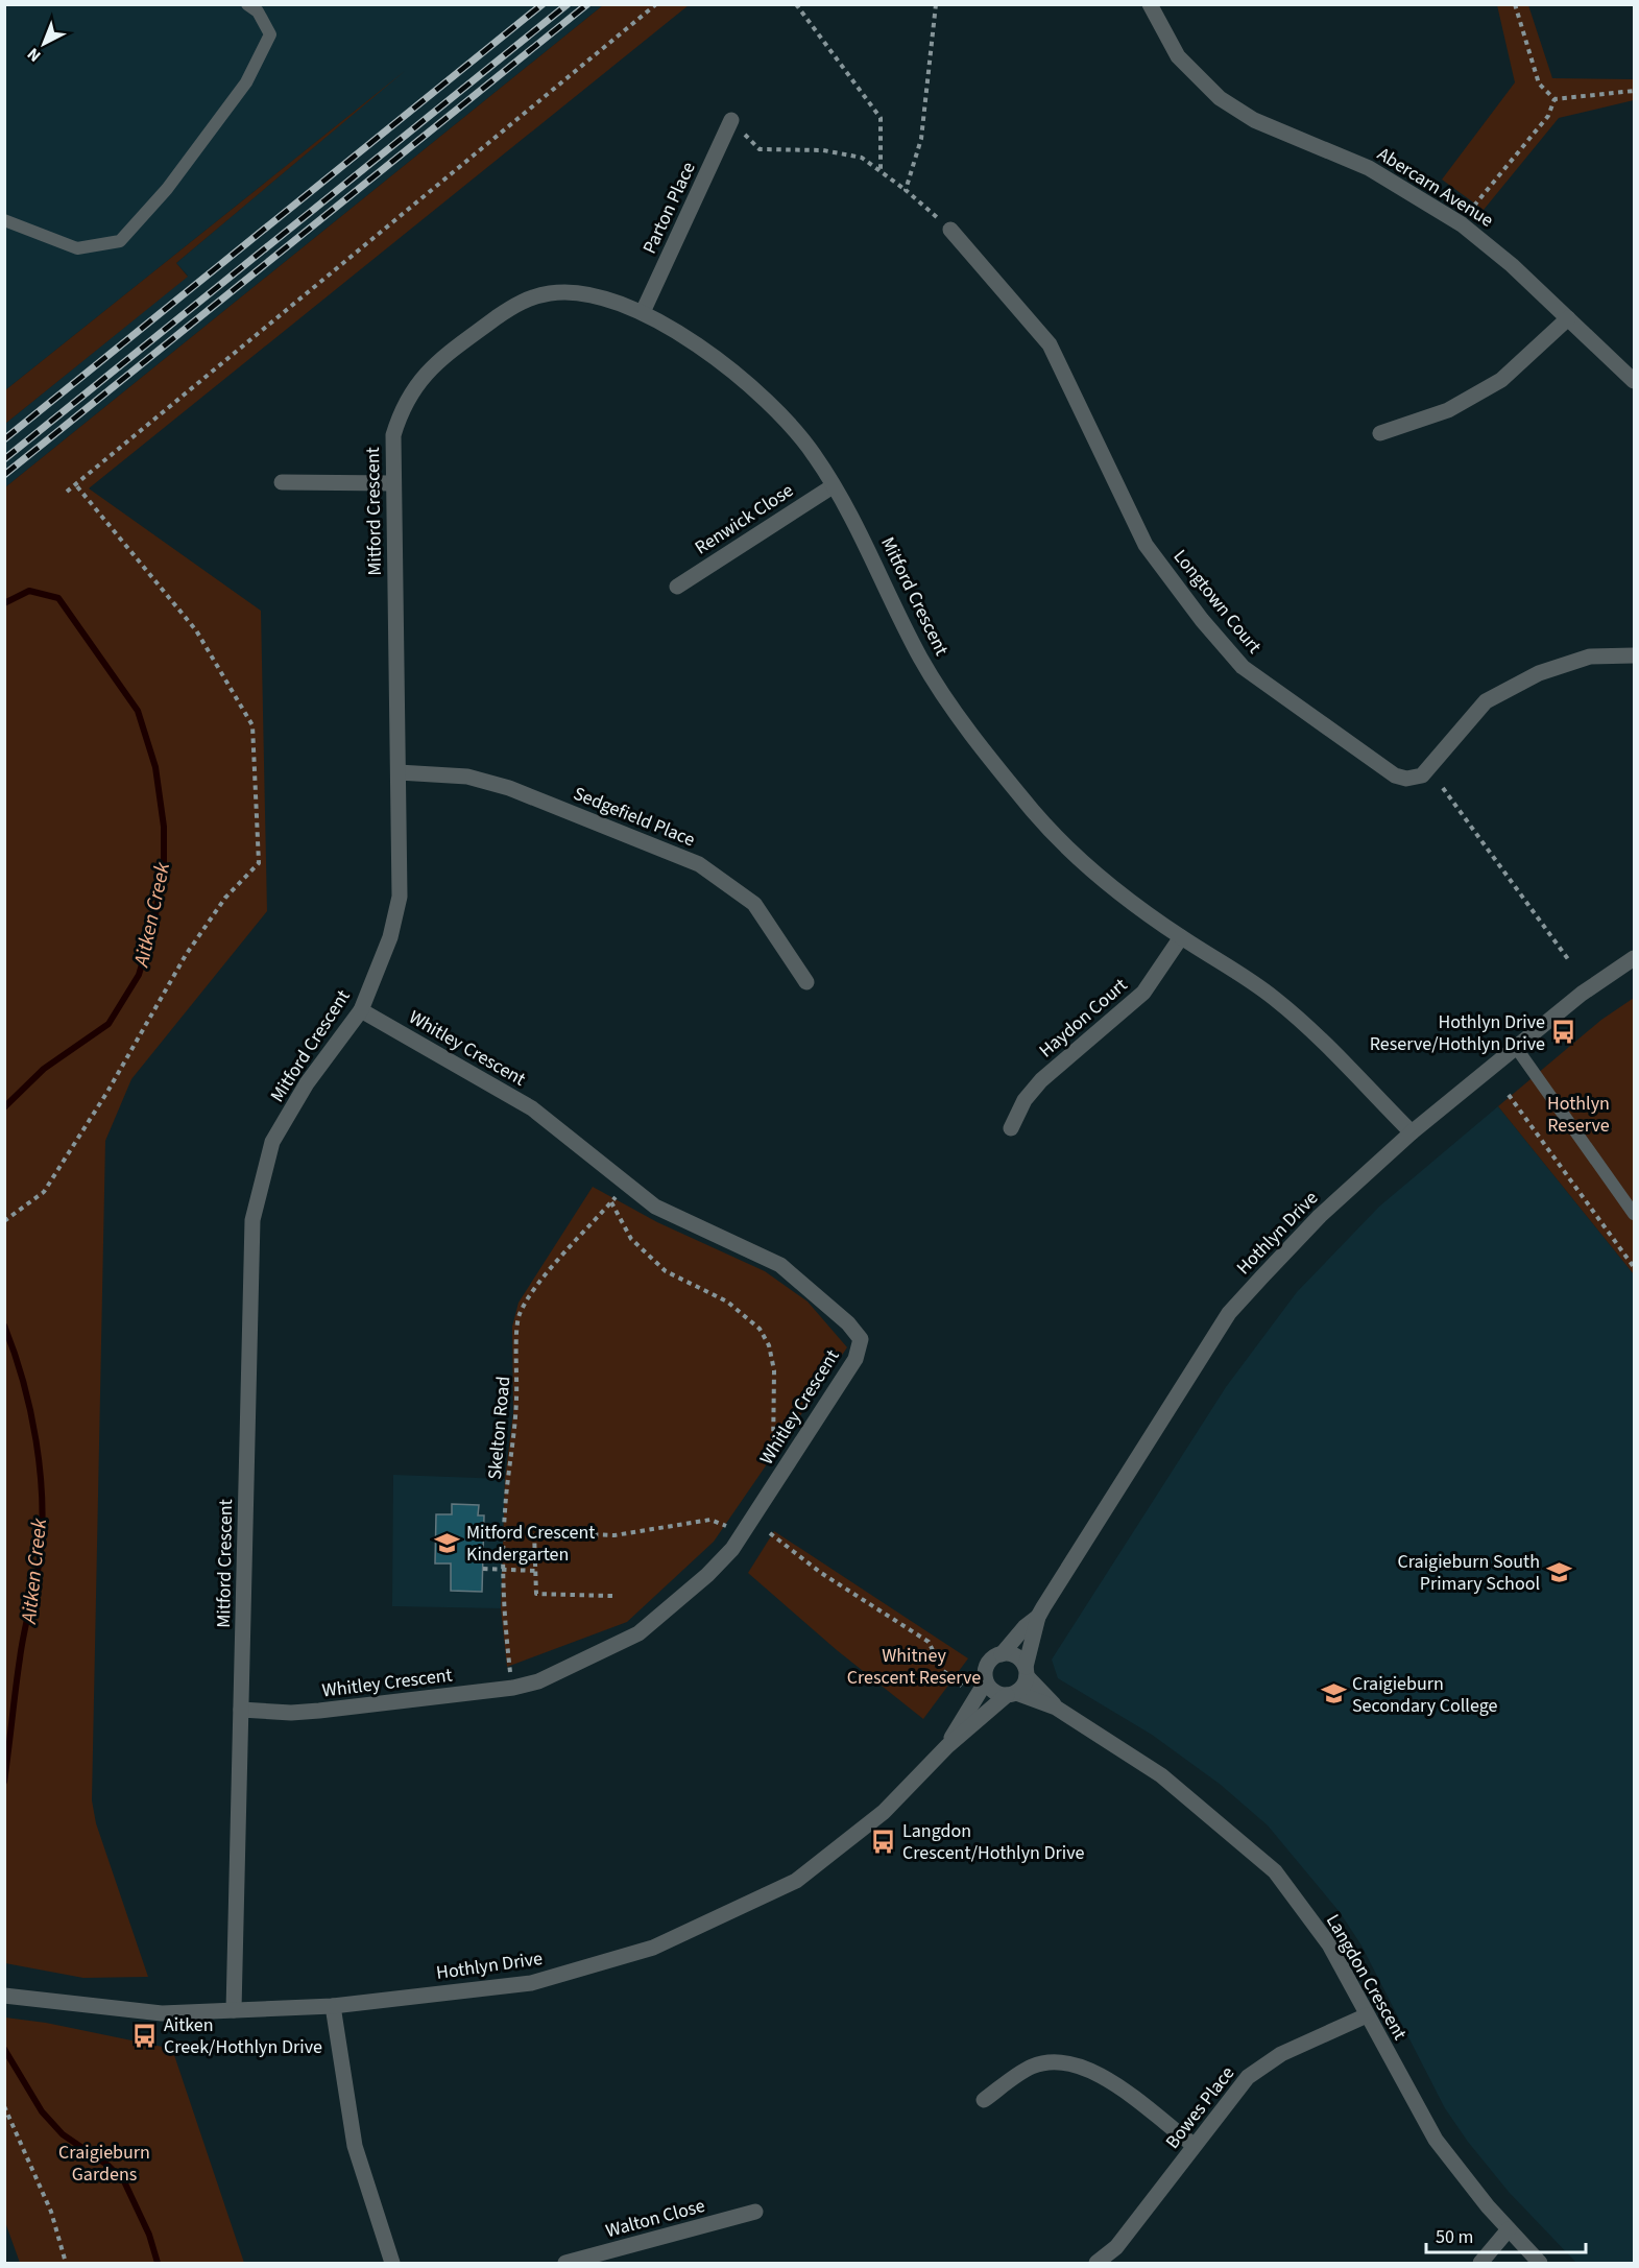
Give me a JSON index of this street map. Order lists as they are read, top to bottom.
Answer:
{
  "streets": {
    "street": [
      "Abercarn Avenue",
      "Parton Place",
      "Mitford Crescent",
      "Renwick Close",
      "Longtown Court",
      "Sedgefield Place",
      "Haydon Court",
      "Whitley Crescent",
      "Hothlyn Drive",
      "Langdon Crescent",
      "Bowes Place",
      "Walton Close"
    ],
    "path": ["Skelton Road"]
  },
  "crossings": [
    ["Parton Place", "Mitford Crescent"],
    ["Mitford Crescent", "Renwick Close"],
    ["Mitford Crescent", "Sedgefield Place"],
    ["Mitford Crescent", "Haydon Court"],
    ["Mitford Crescent", "Whitley Crescent"],
    ["Mitford Crescent", "Hothlyn Drive"],
    ["Whitley Crescent", "Skelton Road"],
    ["Hothlyn Drive", "Langdon Crescent"],
    ["Langdon Crescent", "Bowes Place"]
  ],
  "water": ["Aitken Creek"],
  "parks": ["Hothlyn Reserve", "Whitney Crescent Reserve", "Craigieburn Gardens"],
  "places": {
    "bus stop": ["Hothlyn Drive Reserve/Hothlyn Drive", "Langdon Crescent/Hothlyn Drive", "Aitken Creek/Hothlyn Drive"],
    "school or university": ["Mitford Crescent Kindergarten", "Craigieburn South Primary School", "Craigieburn Secondary College"]
  },
  "scale_bar": "50 m",
  "north": "bottom left"
}
